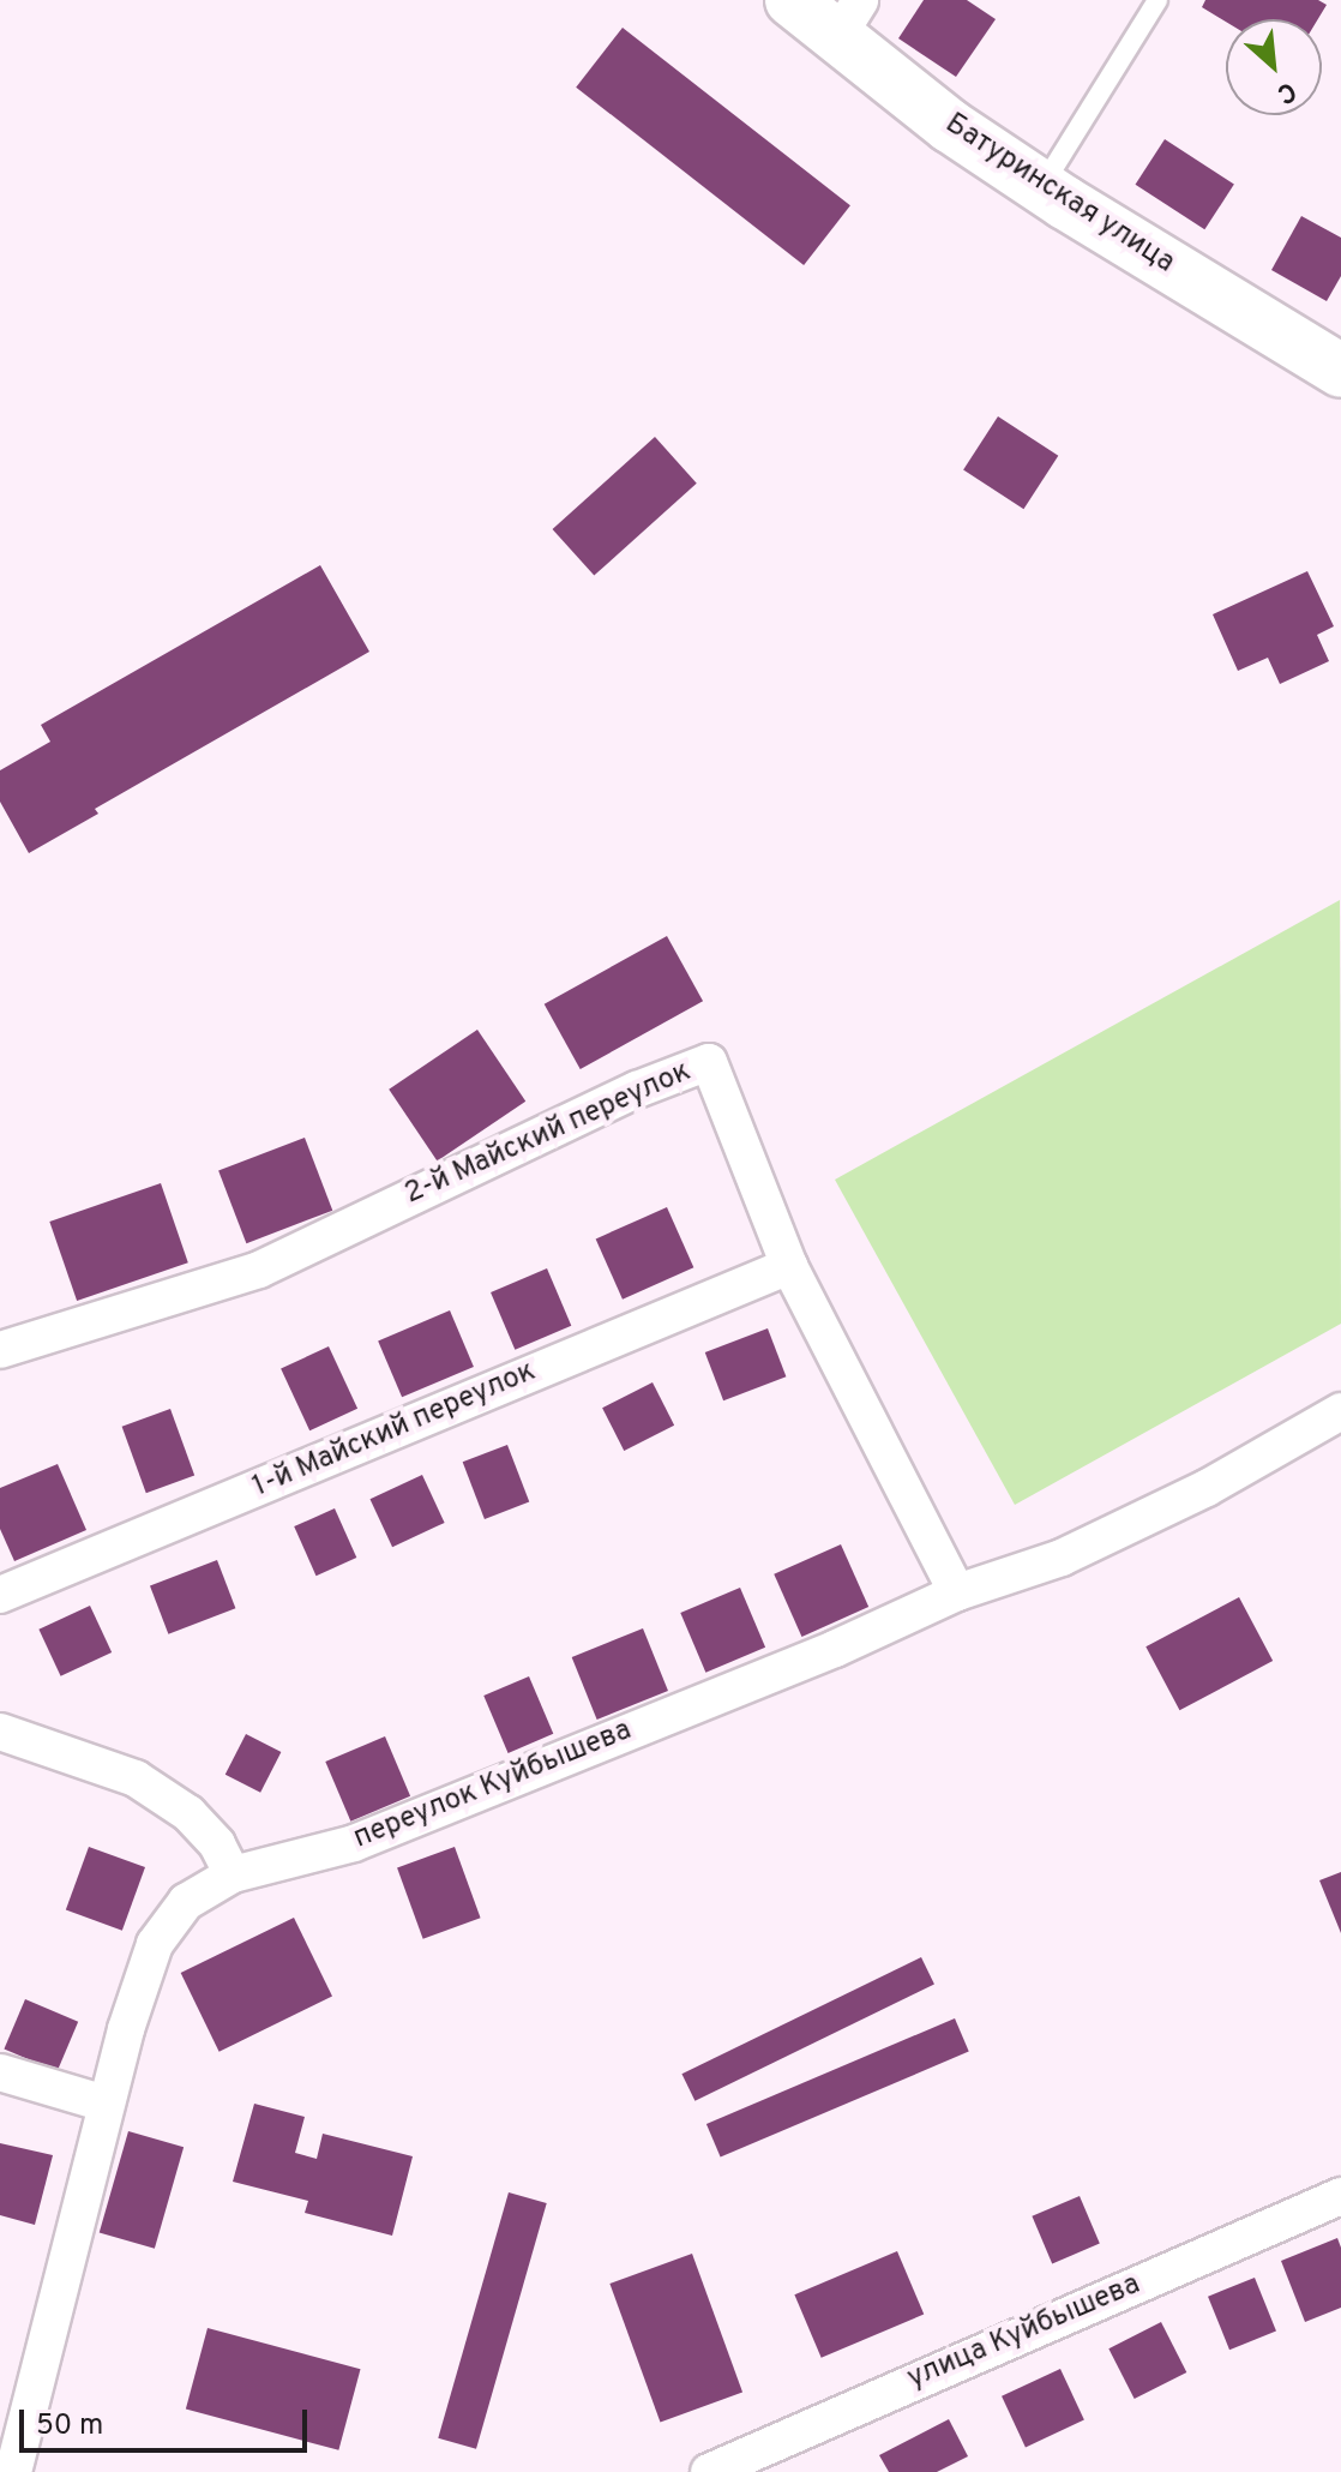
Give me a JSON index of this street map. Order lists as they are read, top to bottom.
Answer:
{
  "streets": {
    "main road": ["Батуринская улица"],
    "street": [
      "2-й Майский переулок",
      "1-й Майский переулок",
      "переулок Куйбышева",
      "улица Куйбышева"
    ]
  },
  "crossings": [
    ["2-й Майский переулок", "1-й Майский переулок"],
    ["2-й Майский переулок", "переулок Куйбышева"]
  ],
  "scale_bar": "50 m",
  "north": "bottom right"
}
